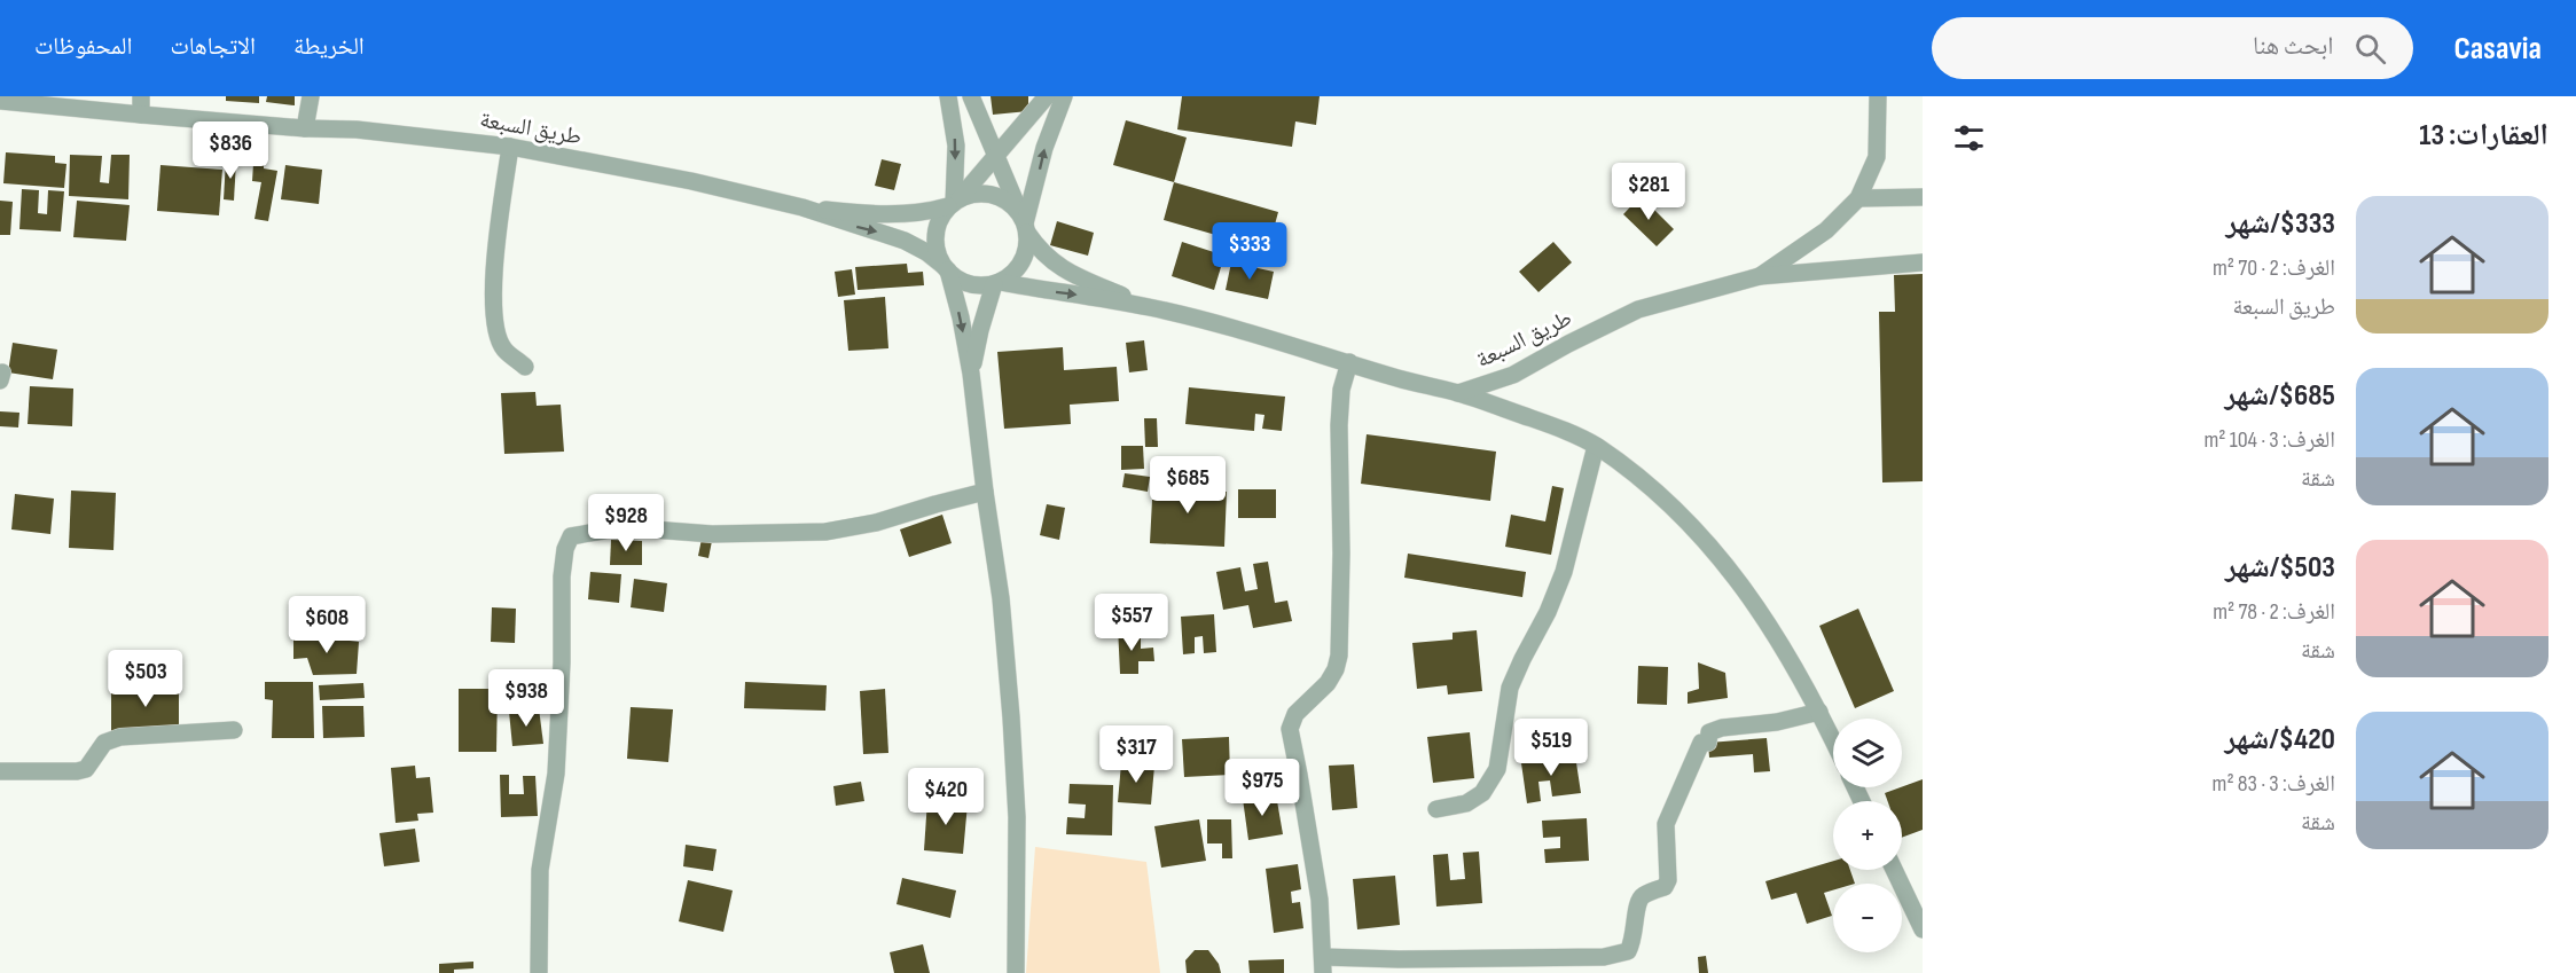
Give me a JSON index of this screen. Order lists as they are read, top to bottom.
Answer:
{
  "streets": {
    "street": ["طريق السبعة"]
  },
  "page": {
    "header": "Casavia",
    "search": "ابحث هنا",
    "nav": ["الخريطة", "الاتجاهات", "المحفوظات"],
    "heading": "العقارات: 13",
    "price": [
      "$836",
      "$281",
      "$333",
      "$685",
      "$928",
      "$557",
      "$608",
      "$503",
      "$938",
      "$519",
      "$317",
      "$975",
      "$420"
    ],
    "list": [
      {
        "name": "$333/شهر",
        "note": "الغرف: 2 · 70 m² · طريق السبعة"
      },
      {
        "name": "$685/شهر",
        "note": "الغرف: 3 · 104 m² · شقة"
      },
      {
        "name": "$503/شهر",
        "note": "الغرف: 2 · 78 m² · شقة"
      },
      {
        "name": "$420/شهر",
        "note": "الغرف: 3 · 83 m² · شقة"
      }
    ],
    "map_buttons": ["+", "−"]
  }
}
